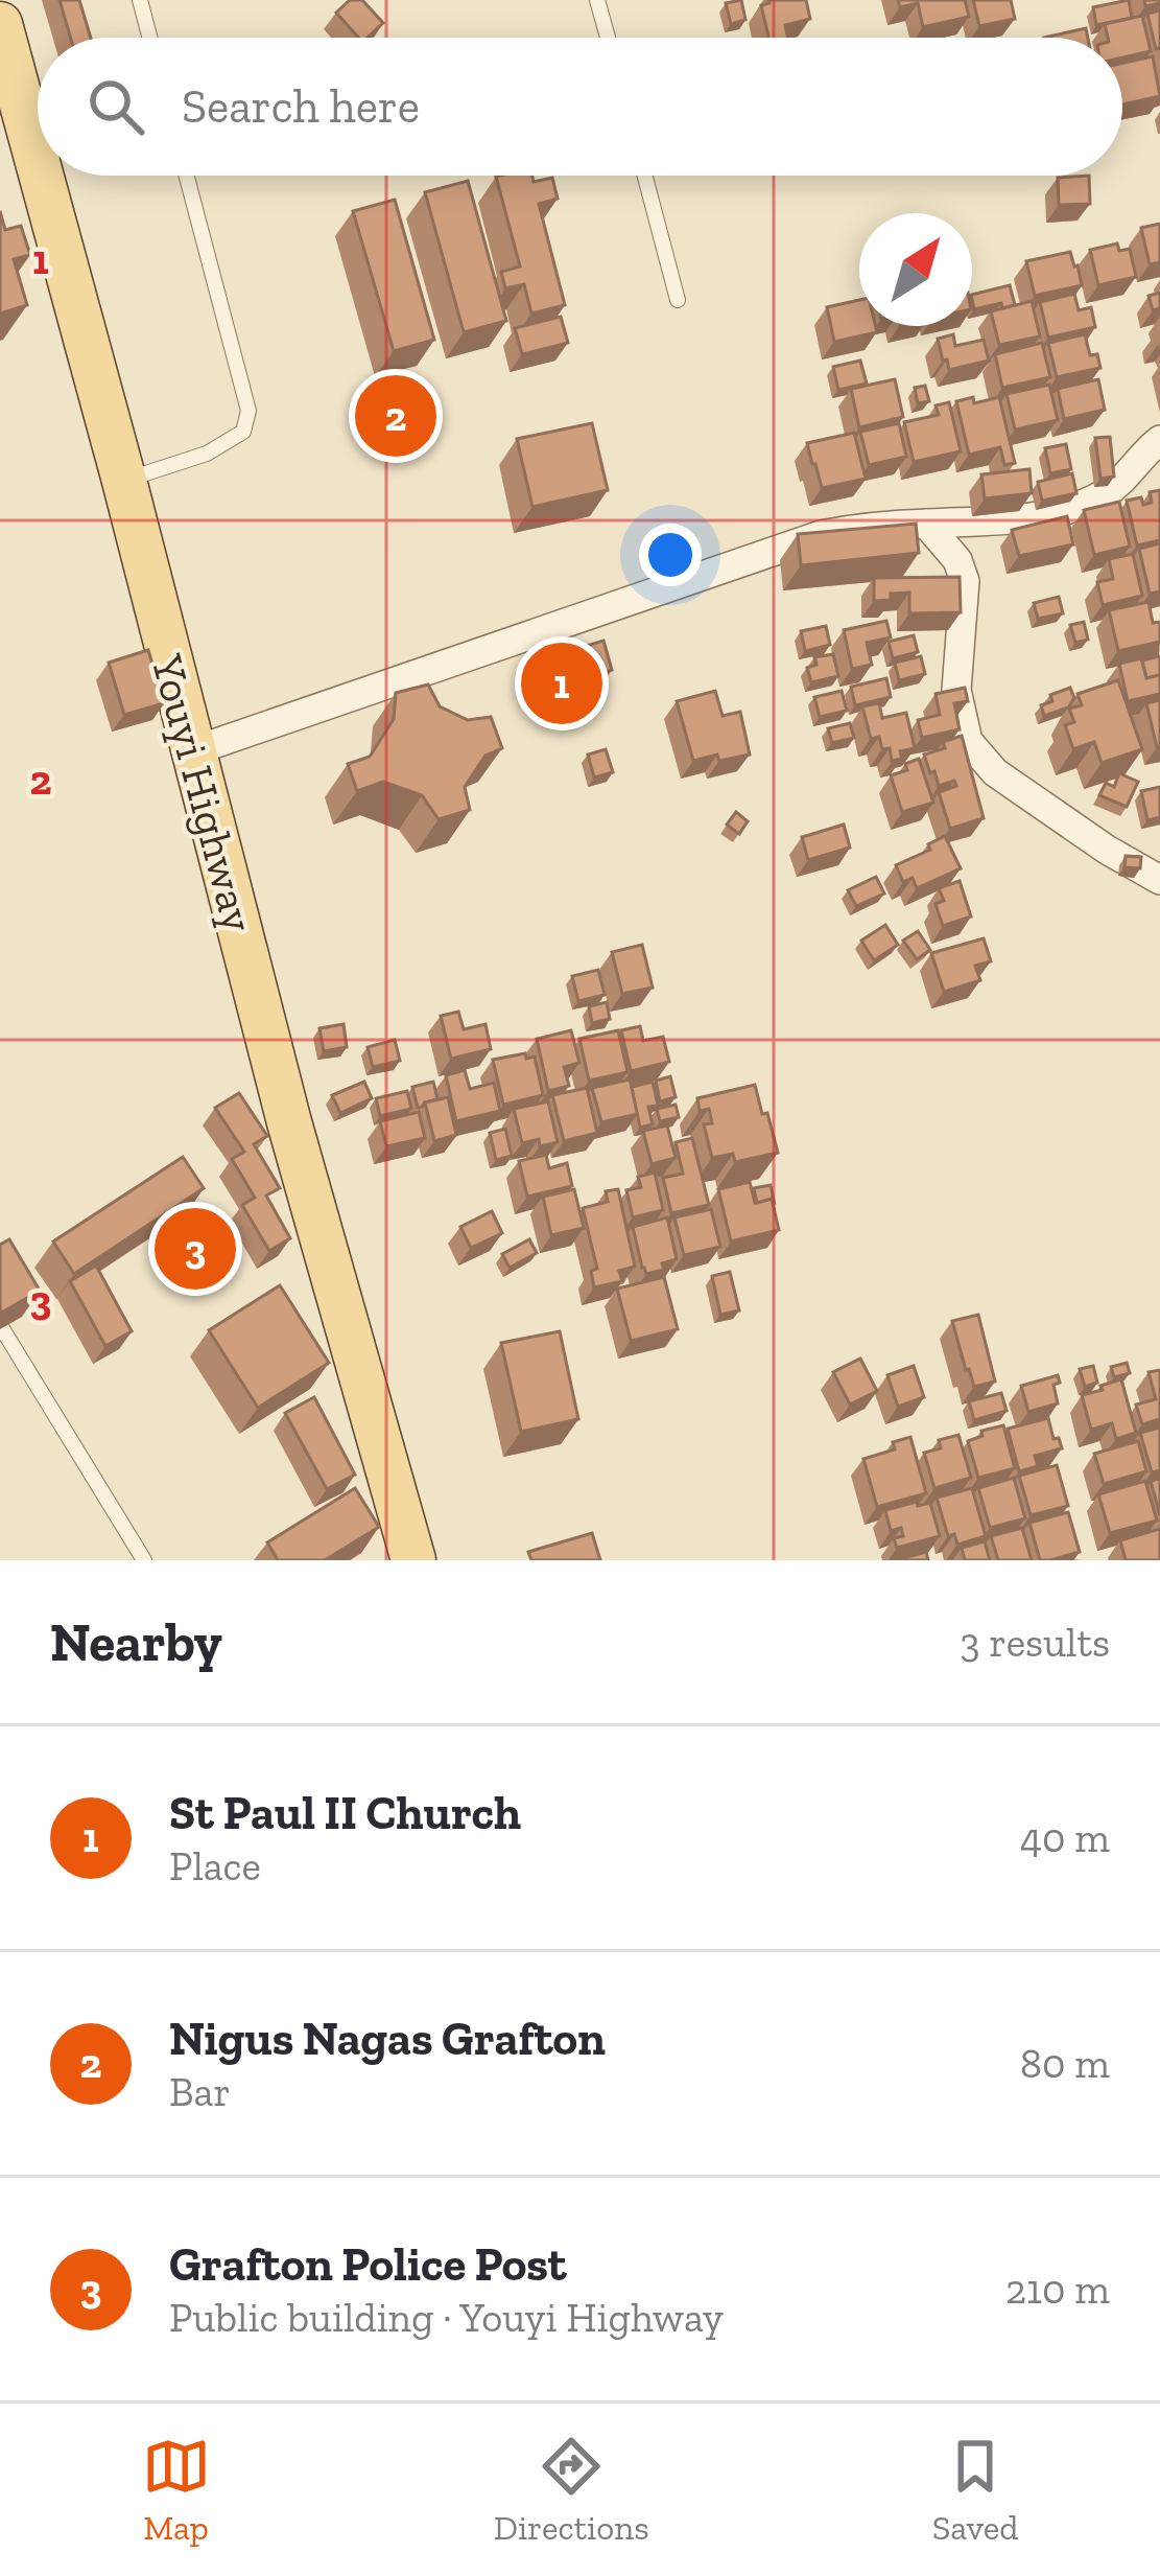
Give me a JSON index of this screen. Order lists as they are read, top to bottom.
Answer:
{
  "streets": {
    "main road": ["Youyi Highway"]
  },
  "north": "top right",
  "page": {
    "search": "Search here",
    "pins": ["2", "1", "3"],
    "heading": ["Nearby", "3 results"],
    "list": [
      {
        "mark": "1",
        "name": "St Paul II Church",
        "note": "Place",
        "value": "40 m"
      },
      {
        "mark": "2",
        "name": "Nigus Nagas Grafton",
        "note": "Bar",
        "value": "80 m"
      },
      {
        "mark": "3",
        "name": "Grafton Police Post",
        "note": "Public building · Youyi Highway",
        "value": "210 m"
      }
    ],
    "nav": ["Map", "Directions", "Saved"]
  },
  "grid": {
    "rows": ["1", "2", "3"]
  }
}
